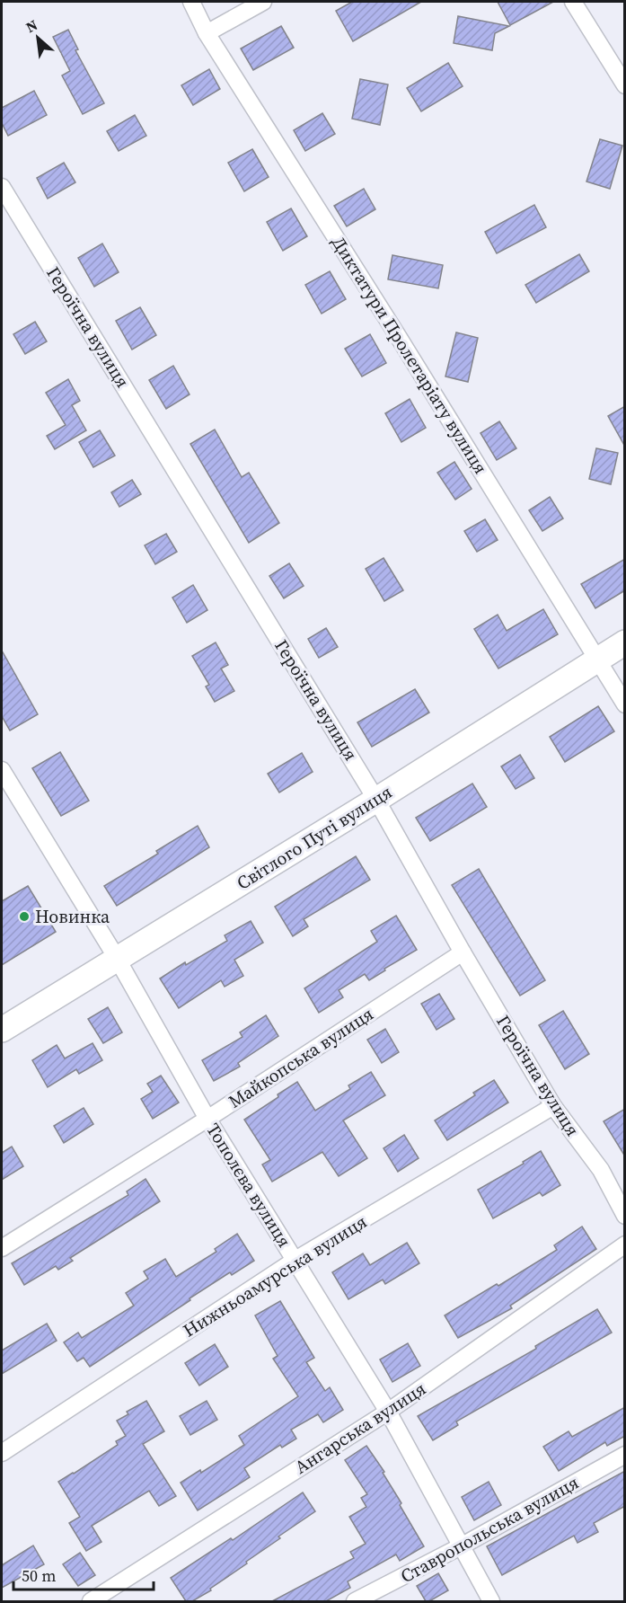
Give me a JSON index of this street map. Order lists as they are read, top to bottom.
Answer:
{
  "streets": {
    "main road": ["Світлого Путі вулиця"],
    "street": [
      "Героїчна вулиця",
      "Диктатури Пролетаріату вулиця",
      "Майкопська вулиця",
      "Тополєва вулиця",
      "Нижньоамурська вулиця",
      "Ангарська вулиця",
      "Ставропольська вулиця"
    ]
  },
  "crossings": [
    ["Героїчна вулиця", "Світлого Путі вулиця"],
    ["Героїчна вулиця", "Майкопська вулиця"],
    ["Героїчна вулиця", "Нижньоамурська вулиця"],
    ["Диктатури Пролетаріату вулиця", "Світлого Путі вулиця"],
    ["Світлого Путі вулиця", "Тополєва вулиця"],
    ["Майкопська вулиця", "Тополєва вулиця"],
    ["Тополєва вулиця", "Нижньоамурська вулиця"],
    ["Тополєва вулиця", "Ангарська вулиця"],
    ["Тополєва вулиця", "Ставропольська вулиця"]
  ],
  "places": ["Новинка"],
  "scale_bar": "50 m",
  "north": "top left"
}
